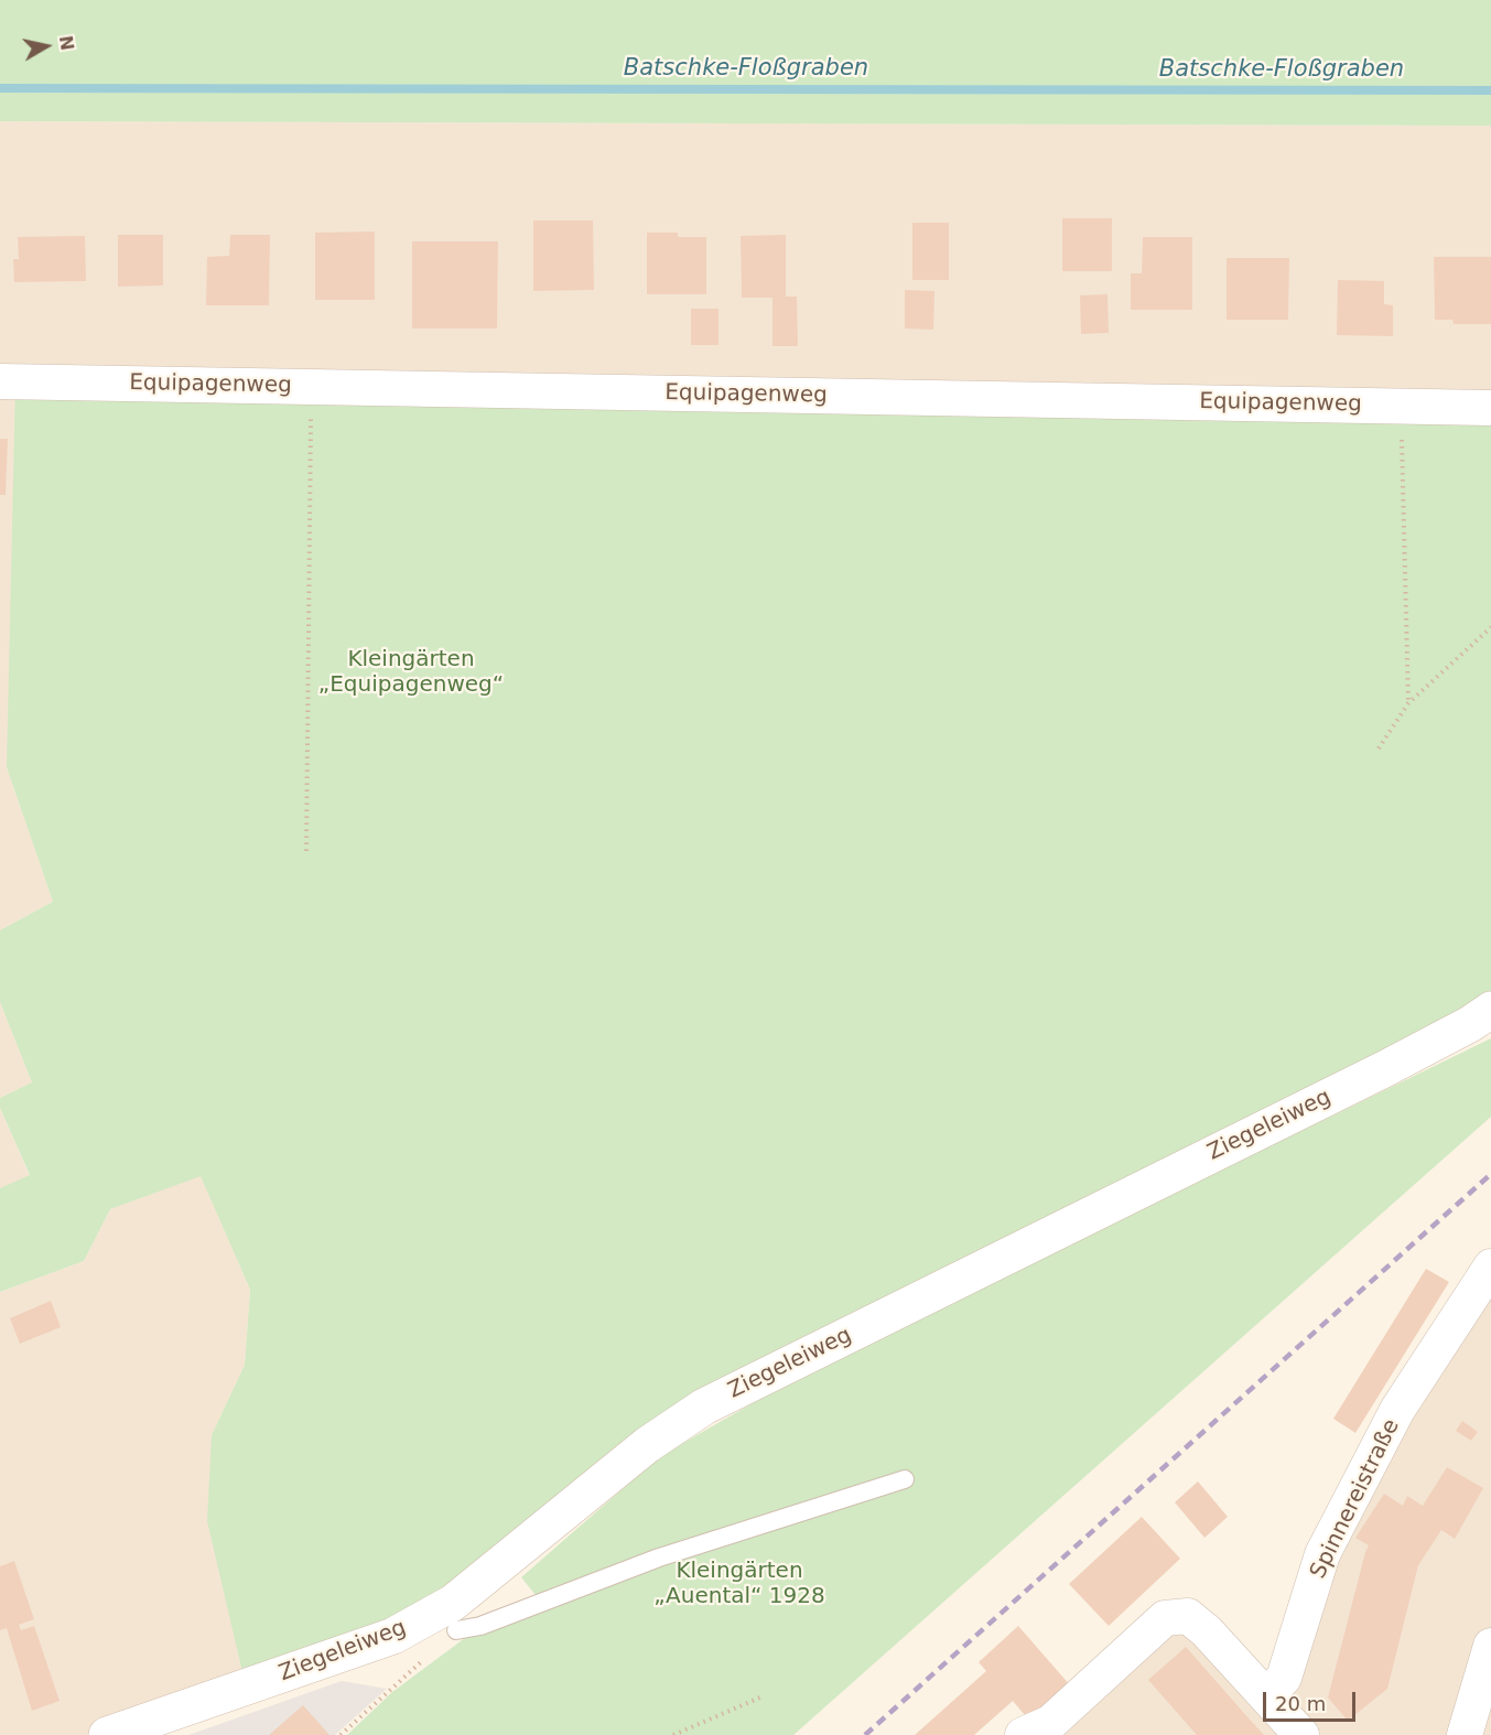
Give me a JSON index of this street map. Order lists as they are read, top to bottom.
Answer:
{
  "streets": {
    "main road": ["Ziegeleiweg"],
    "street": ["Equipagenweg", "Spinnereistraße"]
  },
  "water": ["Batschke‐Floßgraben"],
  "parks": ["Kleingärten „Equipagenweg“", "Kleingärten „Auental“ 1928"],
  "scale_bar": "20 m",
  "north": "right"
}
